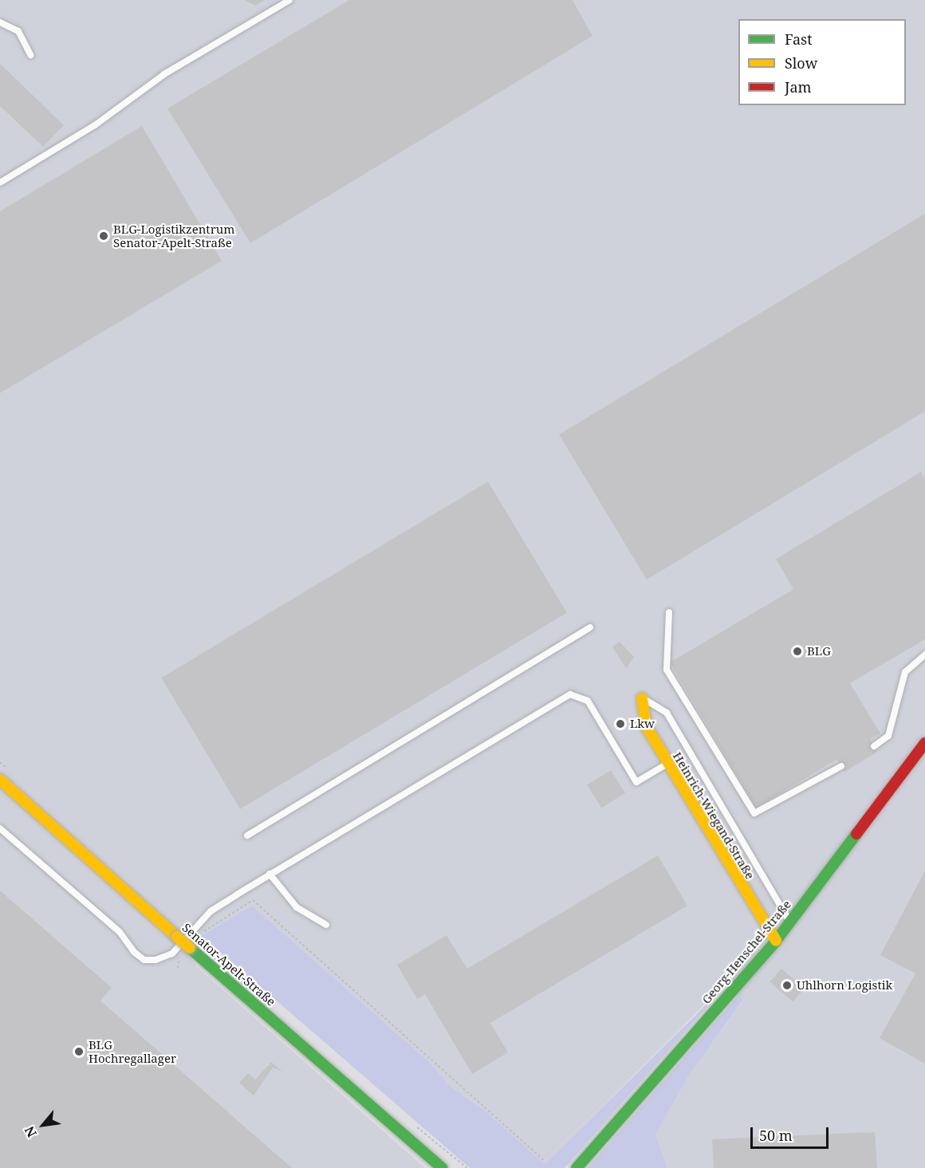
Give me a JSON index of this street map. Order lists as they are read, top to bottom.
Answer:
{
  "streets": {
    "street": ["Heinrich-Wiegand-Straße", "Georg-Henschel-Straße", "Senator-Apelt-Straße"]
  },
  "crossings": [
    ["Heinrich-Wiegand-Straße", "Georg-Henschel-Straße"]
  ],
  "places": [
    "BLG-Logistikzentrum Senator-Apelt-Straße",
    "BLG",
    "Lkw",
    "Uhlhorn Logistik",
    "BLG Hochregallager"
  ],
  "legend": ["Fast", "Slow", "Jam"],
  "scale_bar": "50 m",
  "north": "bottom left"
}
